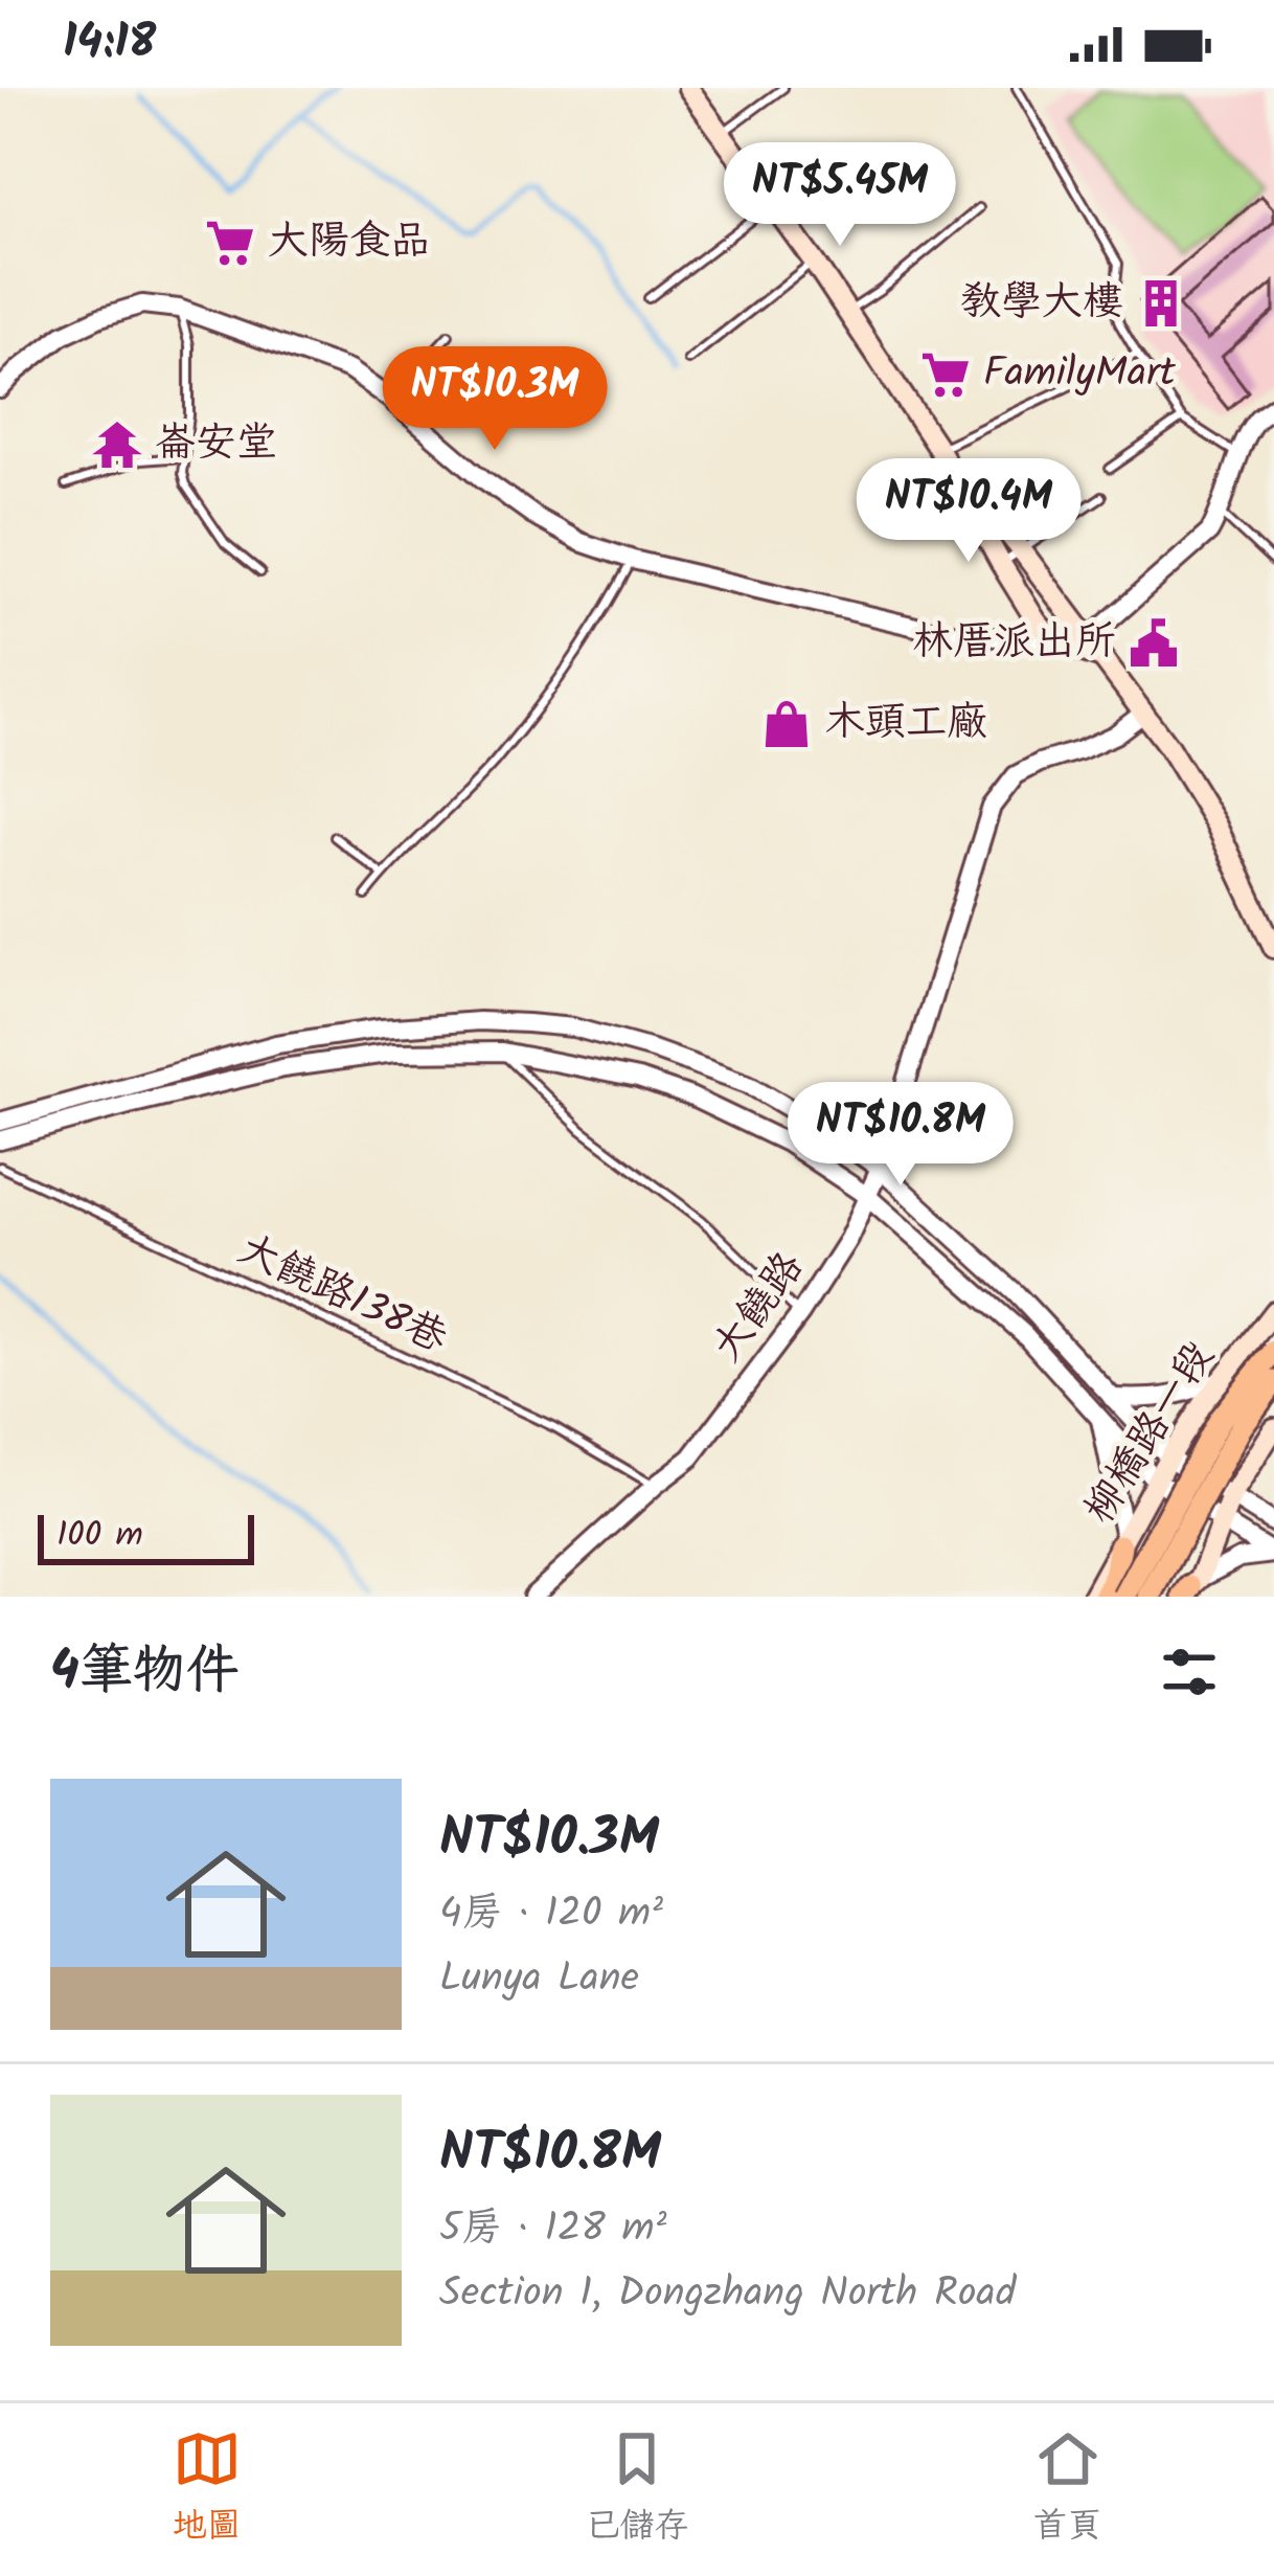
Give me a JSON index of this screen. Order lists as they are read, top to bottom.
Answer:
{
  "streets": {
    "main road": ["柳橋路一段"],
    "street": ["大饒路"],
    "lane": ["大饒路138巷"]
  },
  "crossings": [
    ["大饒路138巷", "大饒路"]
  ],
  "places": {
    "supermarket": ["大陽食品", "FamilyMart"],
    "building": ["教學大樓"],
    "temple": ["崙安堂"],
    "public building": ["林厝派出所"],
    "shop": ["木頭工廠"]
  },
  "scale_bar": "100 m",
  "page": {
    "status": "14:18",
    "price": [
      "NT$5.45M",
      "NT$10.3M",
      "NT$10.4M",
      "NT$10.8M"
    ],
    "scale": "100 m",
    "heading": "4筆物件",
    "list": [
      {
        "name": "NT$10.3M",
        "note": "4房 · 120 m² · Lunya Lane"
      },
      {
        "name": "NT$10.8M",
        "note": "5房 · 128 m² · Section 1, Dongzhang North Road"
      }
    ],
    "tabs": ["地圖", "已儲存", "首頁"]
  }
}
